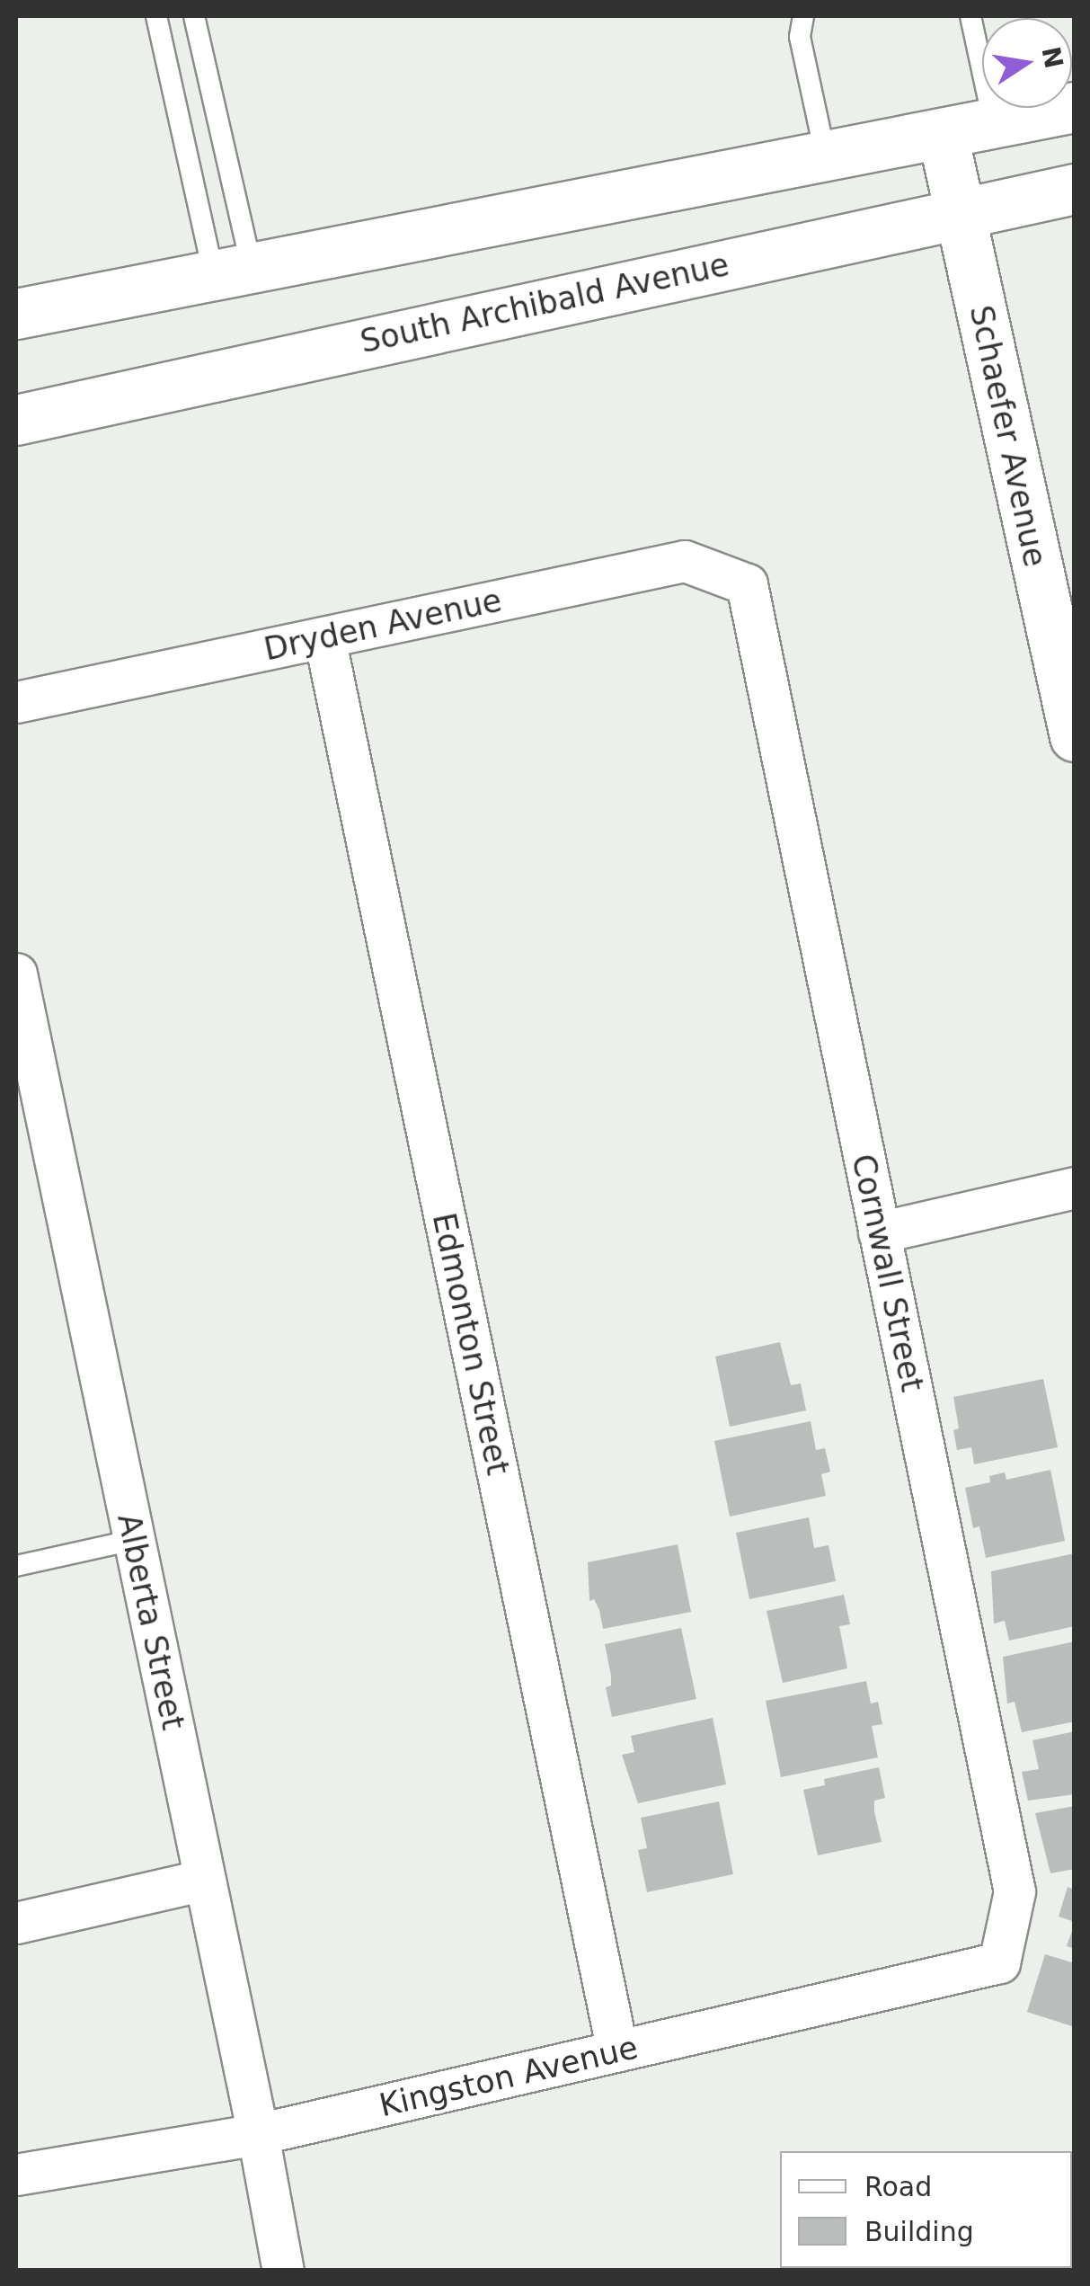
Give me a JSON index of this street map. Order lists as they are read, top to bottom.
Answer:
{
  "streets": {
    "main road": ["South Archibald Avenue", "Schaefer Avenue"],
    "street": [
      "Dryden Avenue",
      "Cornwall Street",
      "Edmonton Street",
      "Alberta Street",
      "Kingston Avenue"
    ]
  },
  "crossings": [
    ["South Archibald Avenue", "Schaefer Avenue"],
    ["Dryden Avenue", "Cornwall Street"],
    ["Dryden Avenue", "Edmonton Street"],
    ["Cornwall Street", "Kingston Avenue"],
    ["Edmonton Street", "Kingston Avenue"],
    ["Alberta Street", "Kingston Avenue"]
  ],
  "legend": ["Road", "Building"],
  "north": "right"
}
